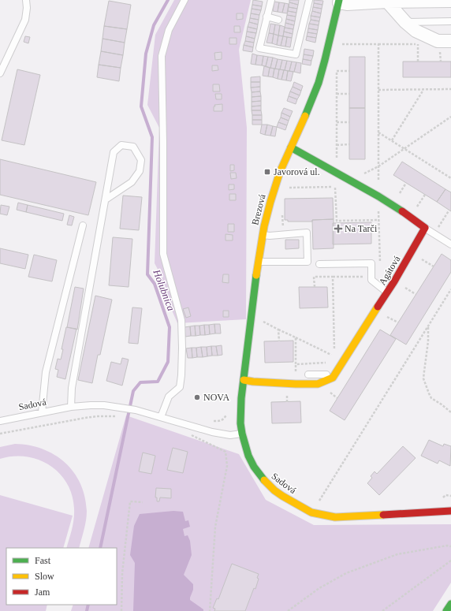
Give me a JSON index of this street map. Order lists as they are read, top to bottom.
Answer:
{
  "streets": {
    "street": ["Brezová", "Agátová", "Sadová"]
  },
  "crossings": [
    ["Brezová", "Agátová"],
    ["Brezová", "Sadová"]
  ],
  "water": ["Holubnica"],
  "places": {
    "transit": ["Javorová ul."],
    "health": ["Na Tarči"],
    "other": ["NOVA"]
  },
  "legend": ["Fast", "Slow", "Jam"]
}
